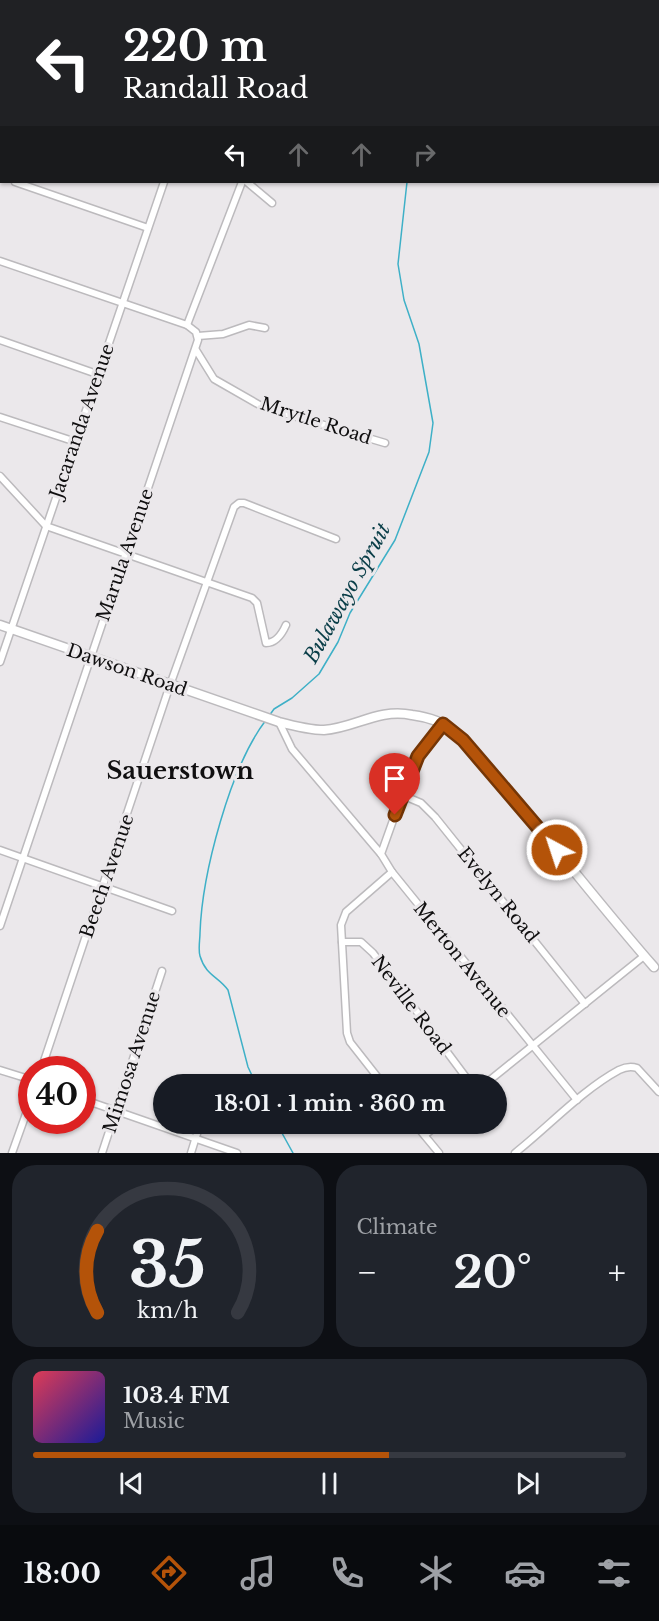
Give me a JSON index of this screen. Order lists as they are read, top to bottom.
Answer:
{
  "streets": {
    "street": [
      "Jacaranda Avenue",
      "Mrytle Road",
      "Marula Avenue",
      "Dawson Road",
      "Beech Avenue",
      "Evelyn Road",
      "Merton Avenue",
      "Neville Road",
      "Mimosa Avenue"
    ]
  },
  "crossings": [
    ["Jacaranda Avenue", "Dawson Road"],
    ["Mrytle Road", "Marula Avenue"],
    ["Marula Avenue", "Dawson Road"],
    ["Dawson Road", "Beech Avenue"],
    ["Dawson Road", "Merton Avenue"]
  ],
  "districts": ["Sauerstown"],
  "water": ["Bulawayo Spruit"],
  "page": {
    "turn": ["220 m", "Randall Road"],
    "limit": "40",
    "trip": "18:01 · 1 min · 360 m",
    "tile": "Climate",
    "heat": ["−", "20°", "+"],
    "song": ["103.4 FM", "Music"],
    "tabs": "18:00",
    "gauge": ["35", "km/h"]
  }
}
